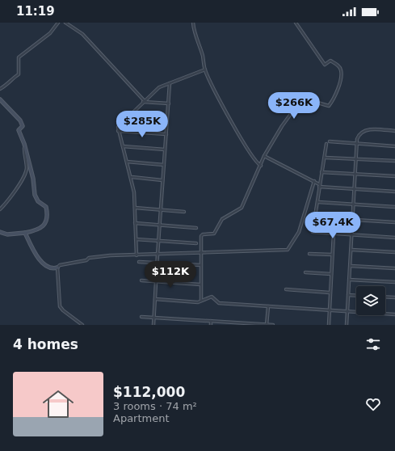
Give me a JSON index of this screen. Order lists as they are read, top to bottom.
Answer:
{
  "page": {
    "status": "11:19",
    "price": [
      "$266K",
      "$285K",
      "$67.4K",
      "$112K"
    ],
    "heading": "4 homes",
    "list": [
      {
        "name": "$112,000",
        "note": "3 rooms · 74 m² · Apartment"
      }
    ]
  }
}
